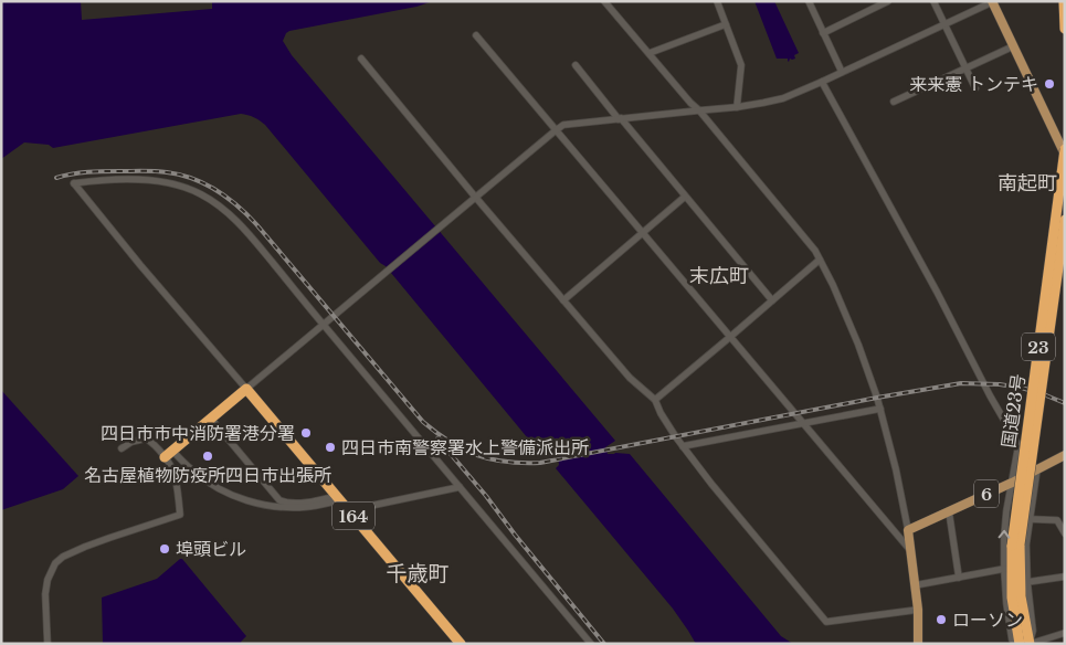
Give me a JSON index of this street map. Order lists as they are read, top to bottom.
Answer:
{
  "streets": {
    "highway": ["23", "国道23号", "164"],
    "main road": ["6"]
  },
  "districts": ["南起町", "末広町", "千歳町"],
  "places": [
    "来来憲 トンテキ",
    "四日市市中消防署港分署",
    "四日市南警察署水上警備派出所",
    "名古屋植物防疫所四日市出張所",
    "埠頭ビル",
    "ローソン"
  ]
}
